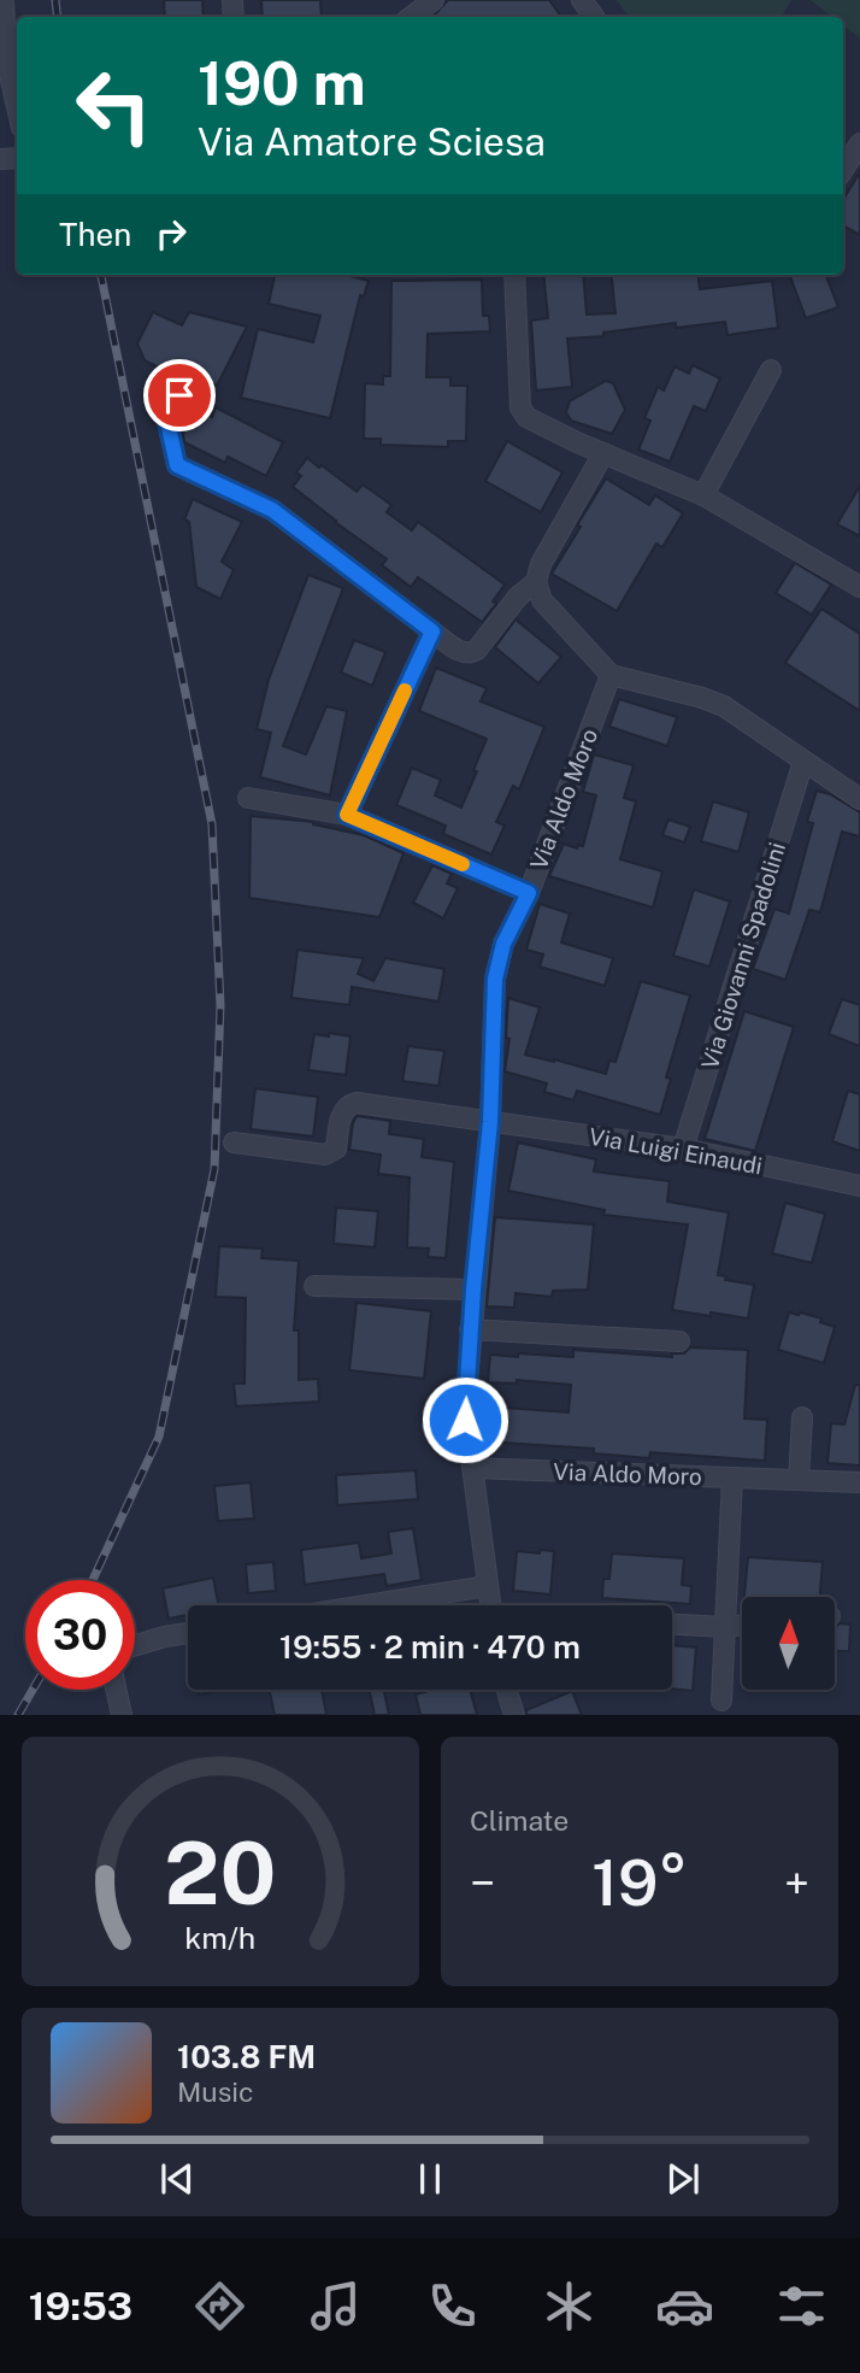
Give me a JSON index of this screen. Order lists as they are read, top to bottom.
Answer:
{
  "streets": {
    "street": ["Via Aldo Moro", "Via Giovanni Spadolini", "Via Luigi Einaudi"]
  },
  "crossings": [
    ["Via Aldo Moro", "Via Luigi Einaudi"],
    ["Via Giovanni Spadolini", "Via Luigi Einaudi"]
  ],
  "north": "top",
  "page": {
    "turn": ["190 m", "Via Amatore Sciesa"],
    "then": "Then",
    "limit": "30",
    "trip": "19:55 · 2 min · 470 m",
    "tile": "Climate",
    "heat": ["−", "19°", "+"],
    "song": ["103.8 FM", "Music"],
    "tabs": "19:53",
    "gauge": ["20", "km/h"]
  }
}
